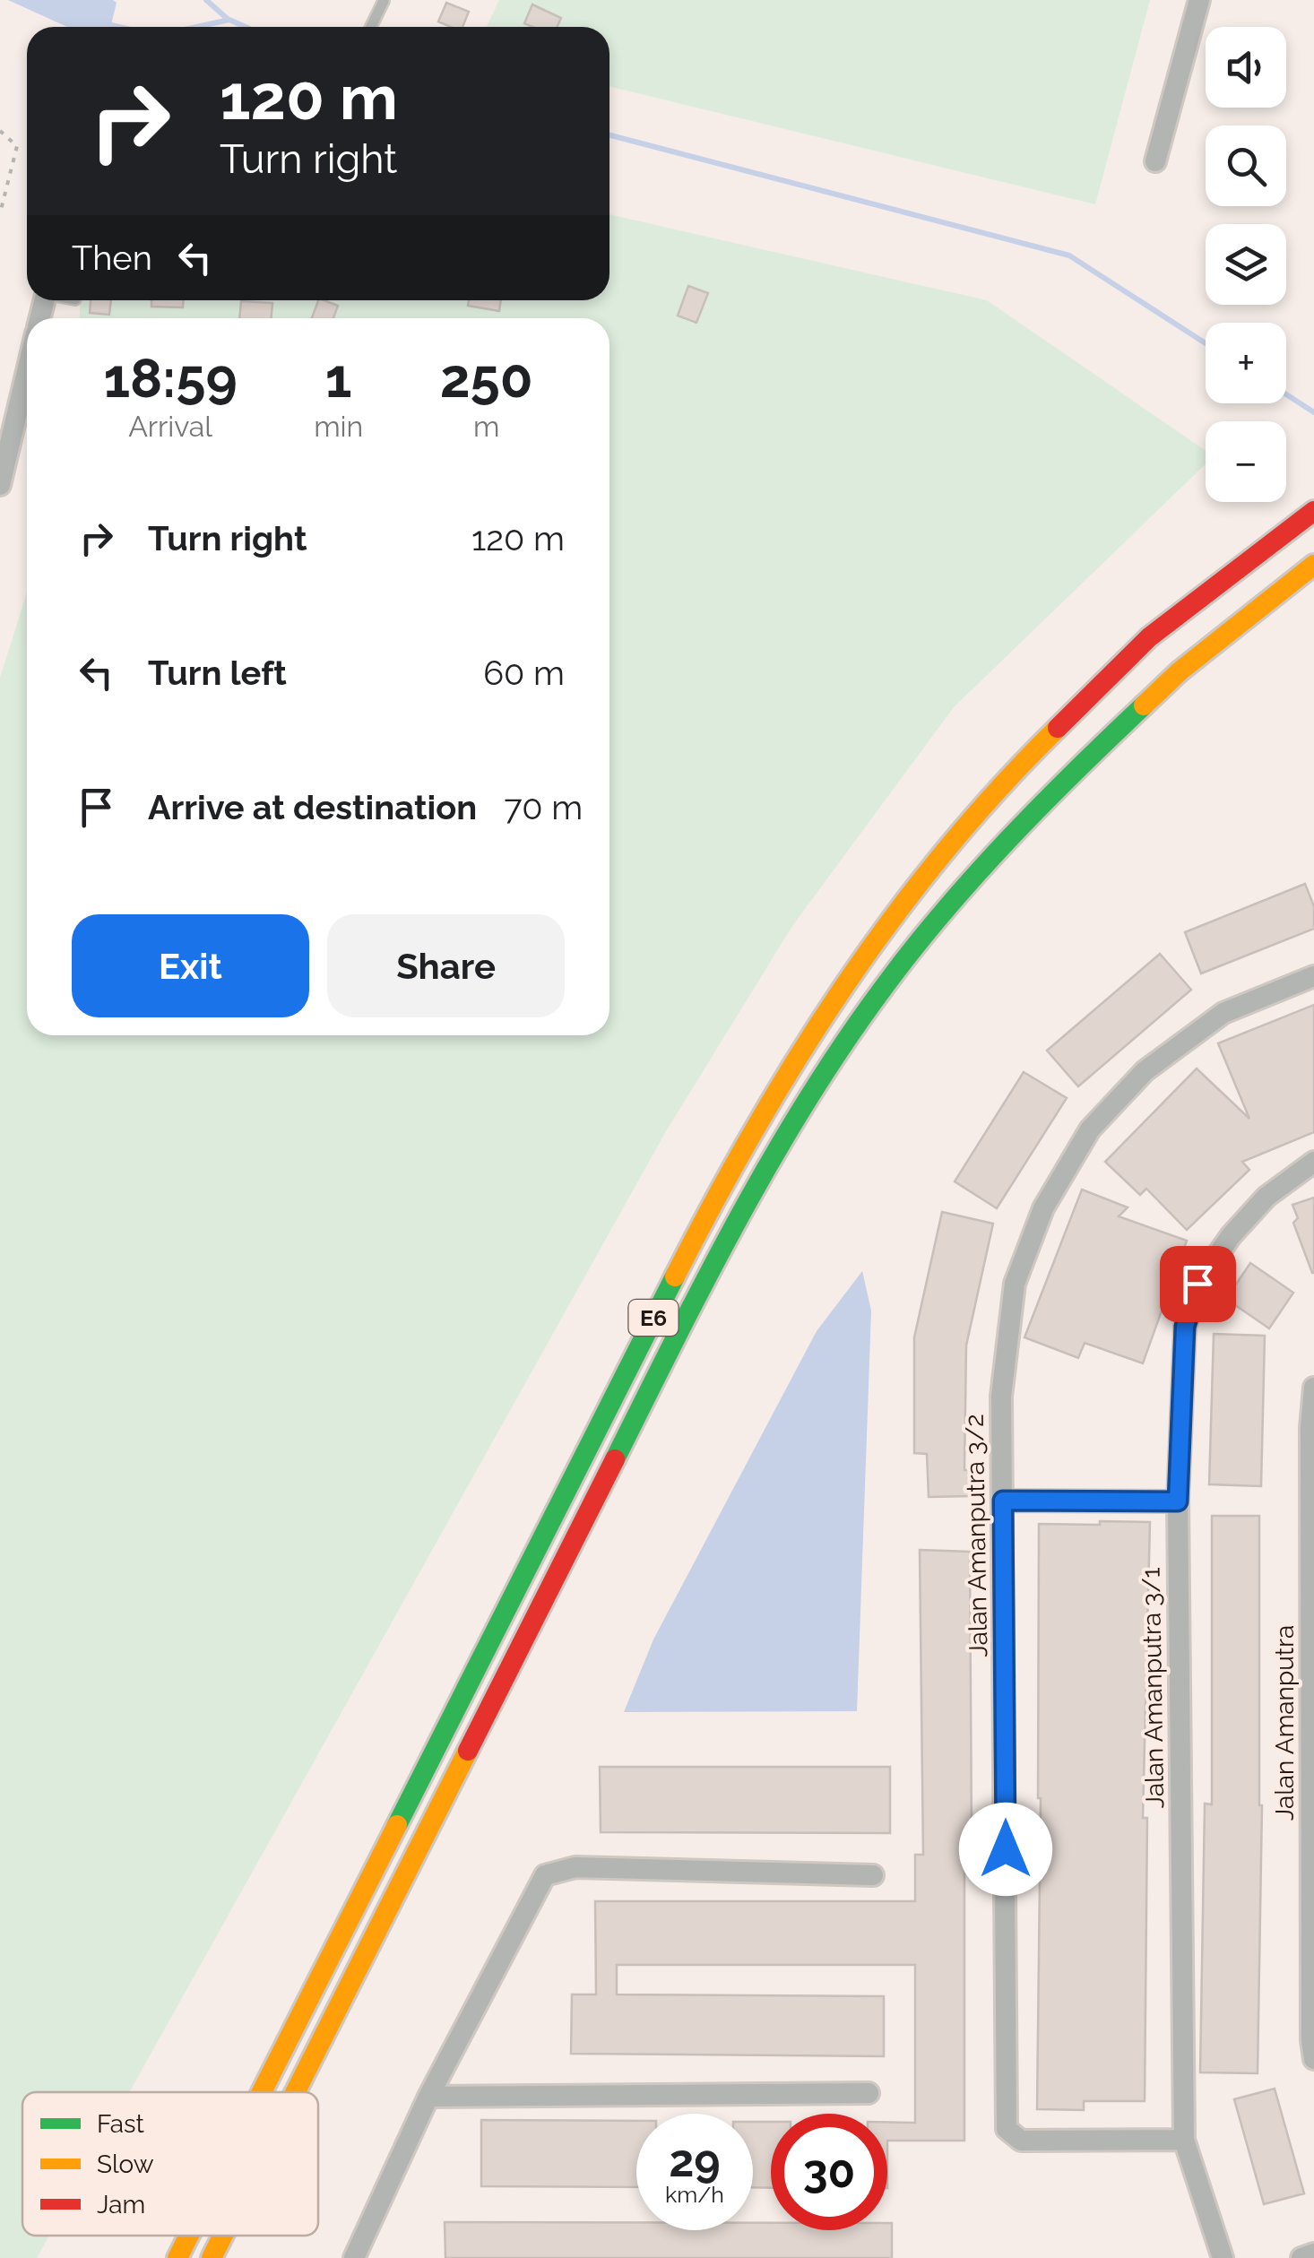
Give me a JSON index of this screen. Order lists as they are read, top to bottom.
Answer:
{
  "streets": {
    "highway": ["E6"],
    "street": ["Jalan Amanputra 3/2", "Jalan Amanputra 3/1", "Jalan Amanputra"]
  },
  "crossings": [
    ["Jalan Amanputra 3/2", "Jalan Amanputra 3/1"]
  ],
  "legend": ["Fast", "Slow", "Jam"],
  "page": {
    "map_buttons": ["+", "−"],
    "turn": ["120 m", "Turn right"],
    "then": "Then",
    "eta": [
      "18:59",
      "Arrival",
      "1",
      "min",
      "250",
      "m"
    ],
    "list": [
      {
        "name": "Turn right",
        "value": "120 m"
      },
      {
        "name": "Turn left",
        "value": "60 m"
      },
      {
        "name": "Arrive at destination",
        "value": "70 m"
      }
    ],
    "buttons": ["Exit", "Share"],
    "speed": "29 km/h",
    "limit": "30"
  }
}
